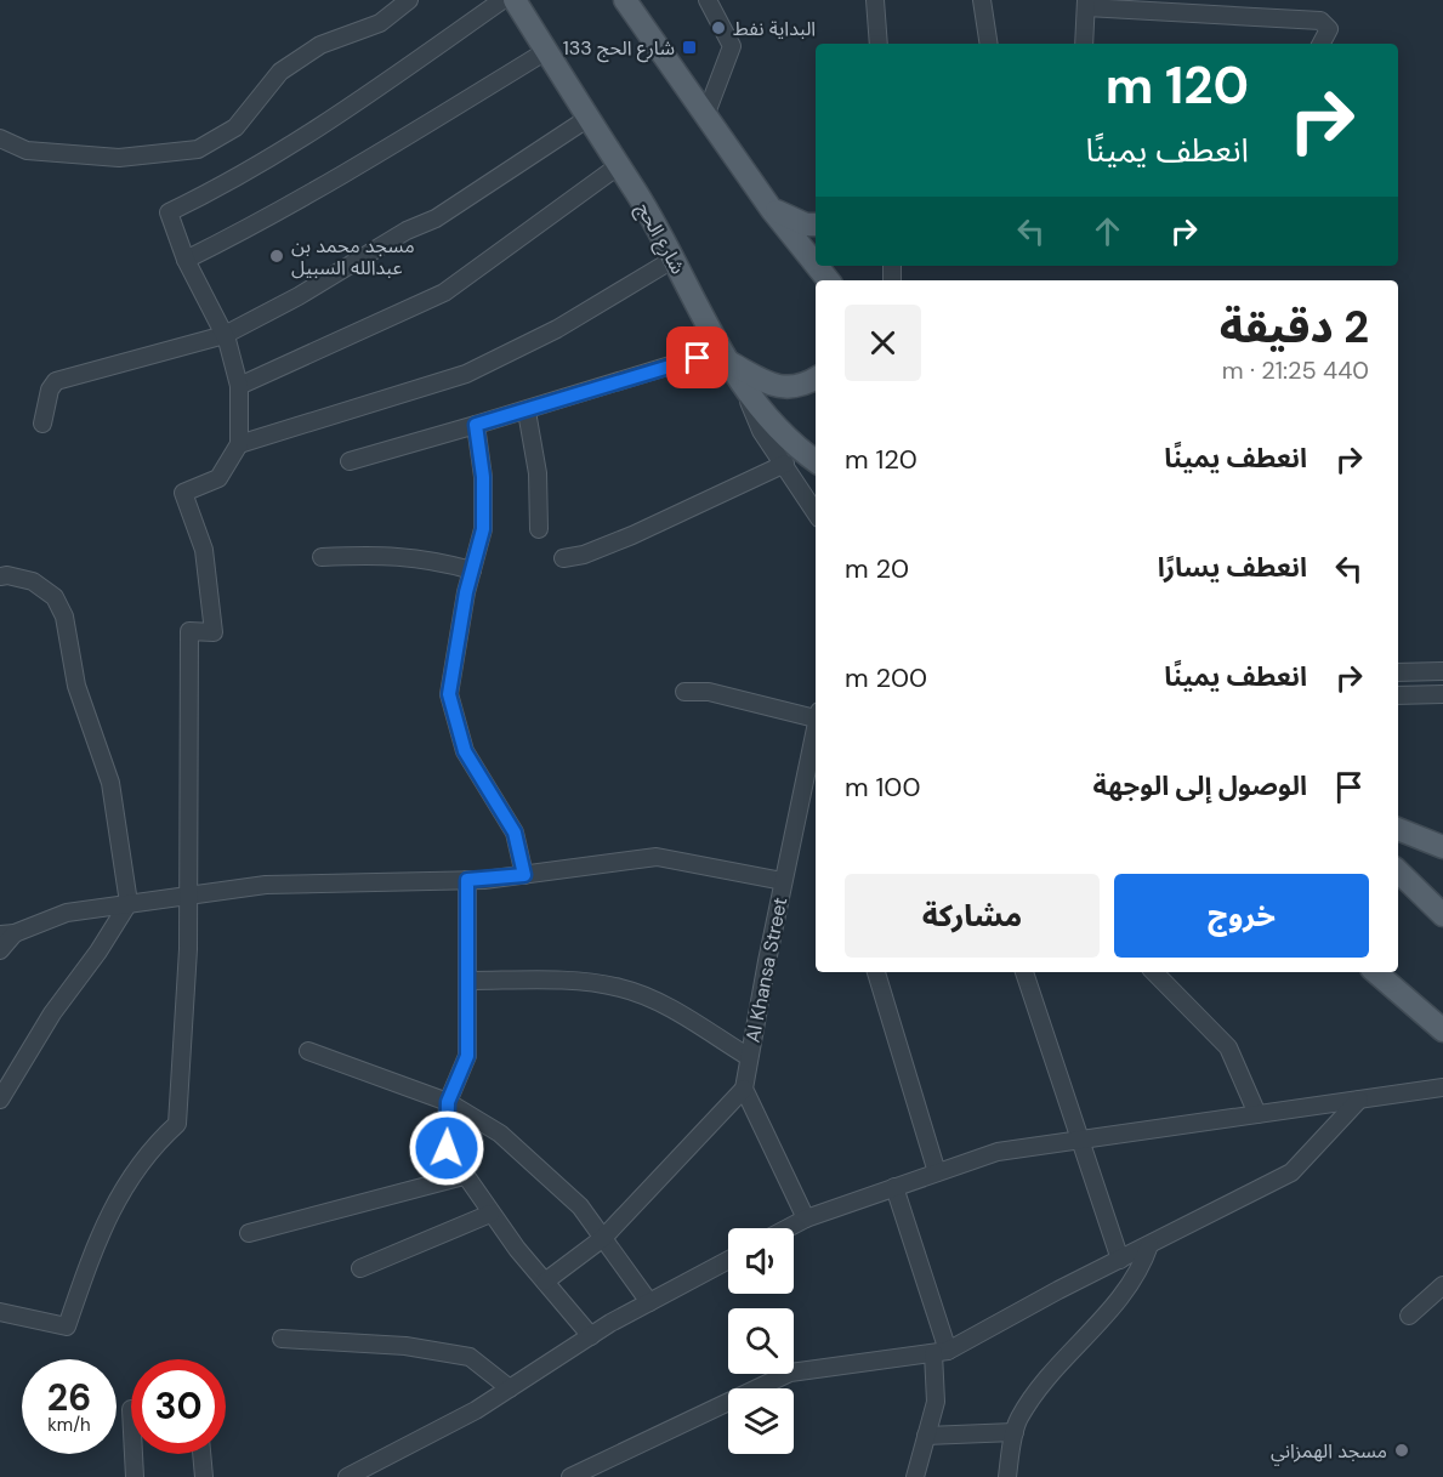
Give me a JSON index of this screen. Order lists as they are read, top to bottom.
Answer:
{
  "streets": {
    "main road": ["شارع الحج"],
    "street": ["Al Khansa Street"]
  },
  "places": {
    "other": ["البداية نفط", "مسجد محمد بن عبدالله السبيل", "مسجد الهمزاني"],
    "transit": ["شارع الحج 133"]
  },
  "page": {
    "turn": ["120 m", "انعطف يمينًا"],
    "heading": ["2 دقيقة", "440 m · 21:25"],
    "list": [
      {
        "name": "انعطف يمينًا",
        "value": "120 m"
      },
      {
        "name": "انعطف يسارًا",
        "value": "20 m"
      },
      {
        "name": "انعطف يمينًا",
        "value": "200 m"
      },
      {
        "name": "الوصول إلى الوجهة",
        "value": "100 m"
      }
    ],
    "buttons": ["خروج", "مشاركة"],
    "speed": "26 km/h",
    "limit": "30"
  }
}
